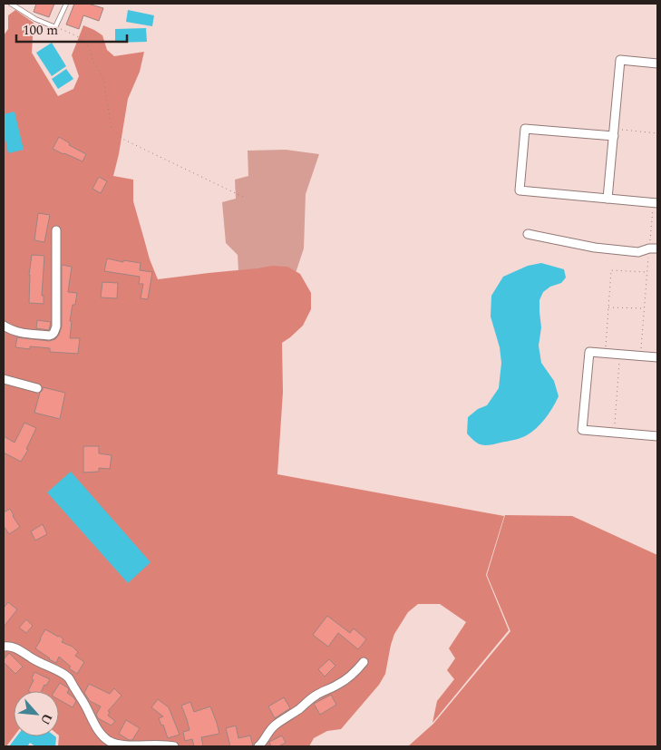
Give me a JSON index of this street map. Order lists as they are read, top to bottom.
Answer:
{
  "scale_bar": "100 m",
  "north": "bottom right"
}
